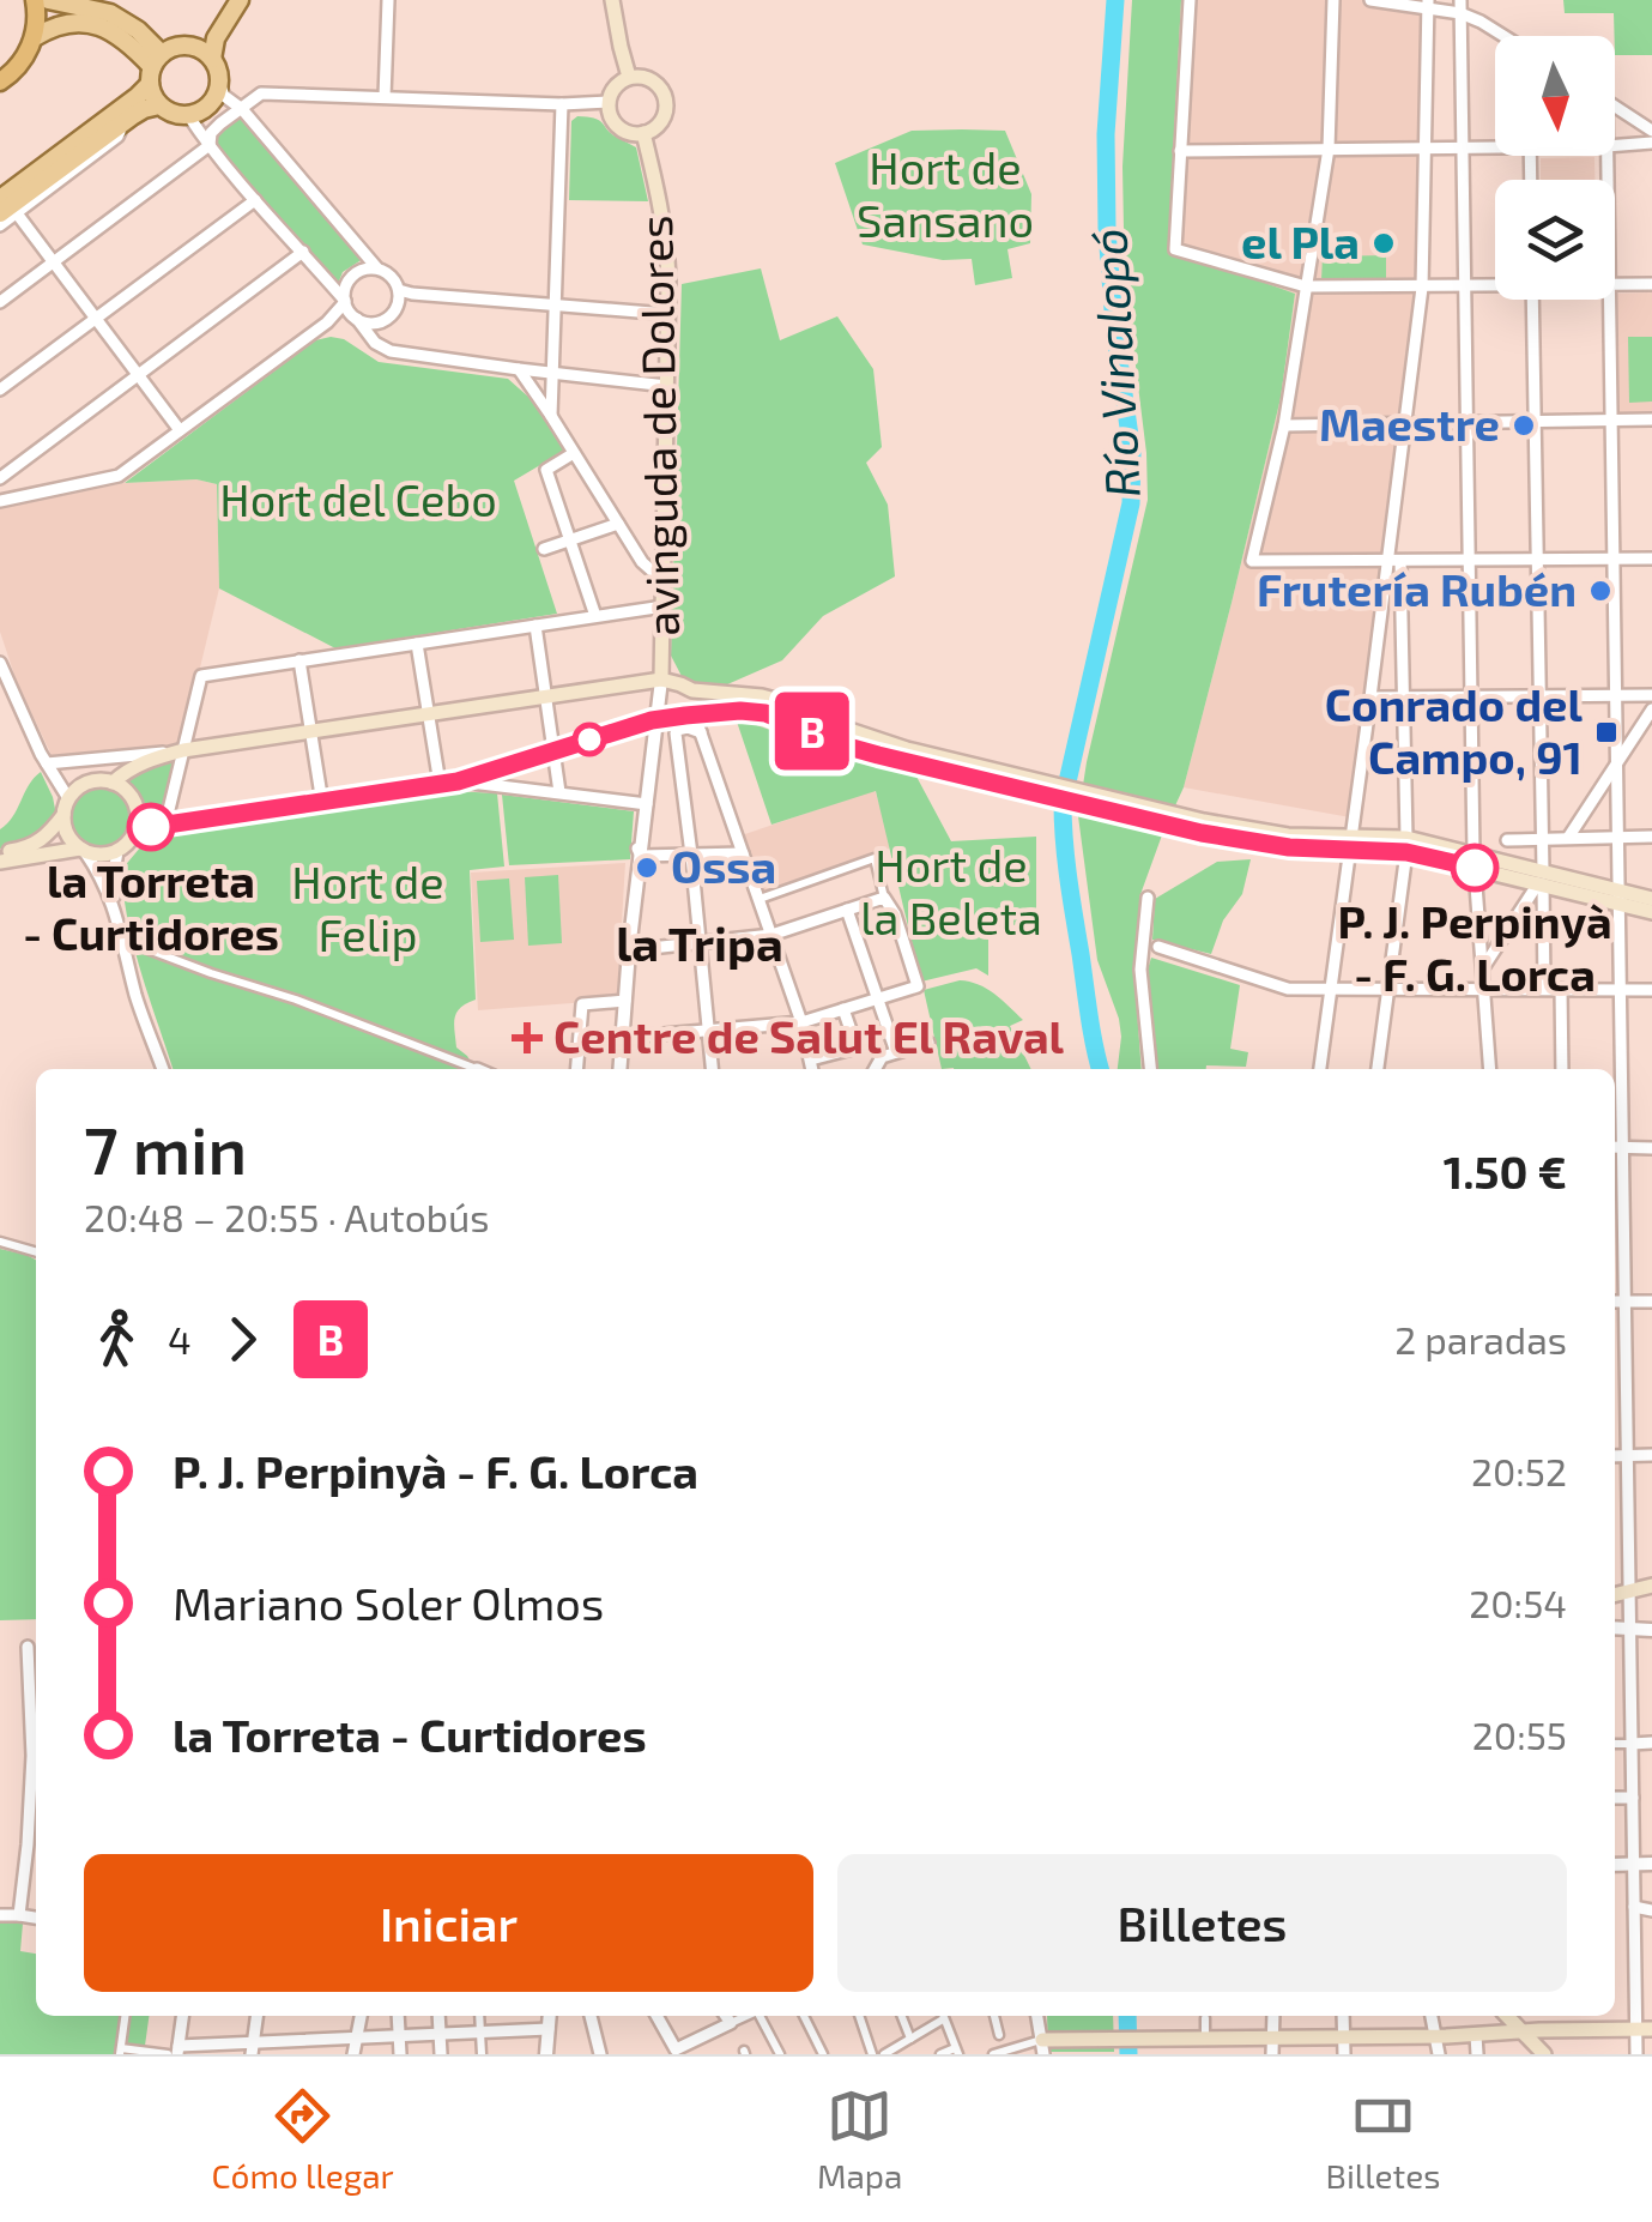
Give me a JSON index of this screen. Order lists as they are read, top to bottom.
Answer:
{
  "streets": {
    "main road": ["avinguda de Dolores"]
  },
  "districts": ["la Tripa"],
  "water": ["Río Vinalopó"],
  "parks": [
    "Hort de Sansano",
    "Hort del Cebo",
    "Hort de la Beleta",
    "Hort de Felip"
  ],
  "places": {
    "other": [
      "el Pla",
      "Maestre",
      "Frutería Rubén",
      "la Torreta - Curtidores",
      "Ossa",
      "P. J. Perpinyà - F. G. Lorca"
    ],
    "transit": ["Conrado del Campo, 91"],
    "health": ["Centre de Salut El Raval"]
  },
  "lines": ["bus line B"],
  "north": "bottom",
  "page": {
    "on_map": "B",
    "heading": ["7 min", "20:48 – 20:55 · Autobús", "1.50 €"],
    "legs": ["4", "B", "2 paradas"],
    "list": [
      {
        "name": "P. J. Perpinyà - F. G. Lorca",
        "value": "20:52"
      },
      {
        "name": "Mariano Soler Olmos",
        "value": "20:54"
      },
      {
        "name": "la Torreta - Curtidores",
        "value": "20:55"
      }
    ],
    "buttons": ["Iniciar", "Billetes"],
    "tabs": ["Cómo llegar", "Mapa", "Billetes"]
  }
}
